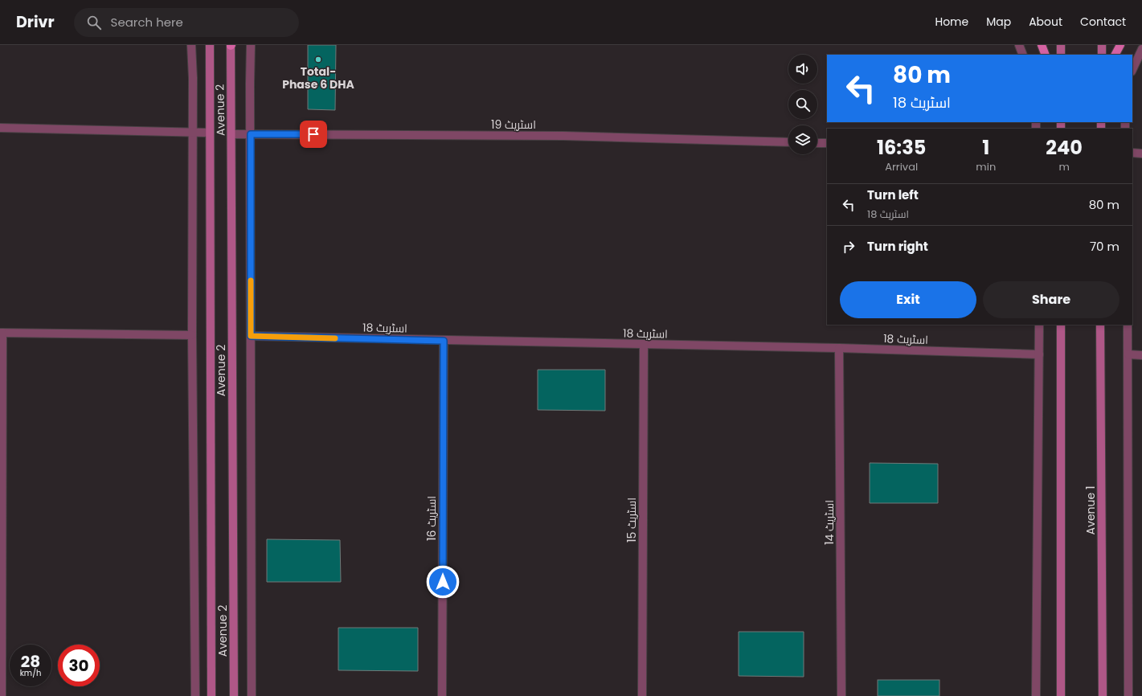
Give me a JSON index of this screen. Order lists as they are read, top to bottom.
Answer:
{
  "streets": {
    "main road": ["Avenue 2", "Avenue 1"],
    "street": [
      "اسٹریٹ 19",
      "اسٹریٹ 18",
      "اسٹریٹ 16",
      "اسٹریٹ 15",
      "اسٹریٹ 14"
    ]
  },
  "crossings": [
    ["Avenue 2", "اسٹریٹ 19"],
    ["اسٹریٹ 18", "اسٹریٹ 16"],
    ["اسٹریٹ 18", "اسٹریٹ 15"],
    ["اسٹریٹ 18", "اسٹریٹ 14"]
  ],
  "places": ["Total- Phase 6 DHA"],
  "page": {
    "header": "Drivr",
    "search": "Search here",
    "nav": [
      "Home",
      "Map",
      "About",
      "Contact"
    ],
    "turn": ["80 m", "اسٹریٹ 18"],
    "eta": [
      "16:35",
      "Arrival",
      "1",
      "min",
      "240",
      "m"
    ],
    "list": [
      {
        "name": "Turn left",
        "note": "اسٹریٹ 18",
        "value": "80 m"
      },
      {
        "name": "Turn right",
        "value": "70 m"
      }
    ],
    "buttons": ["Exit", "Share"],
    "speed": "28 km/h",
    "limit": "30"
  }
}
